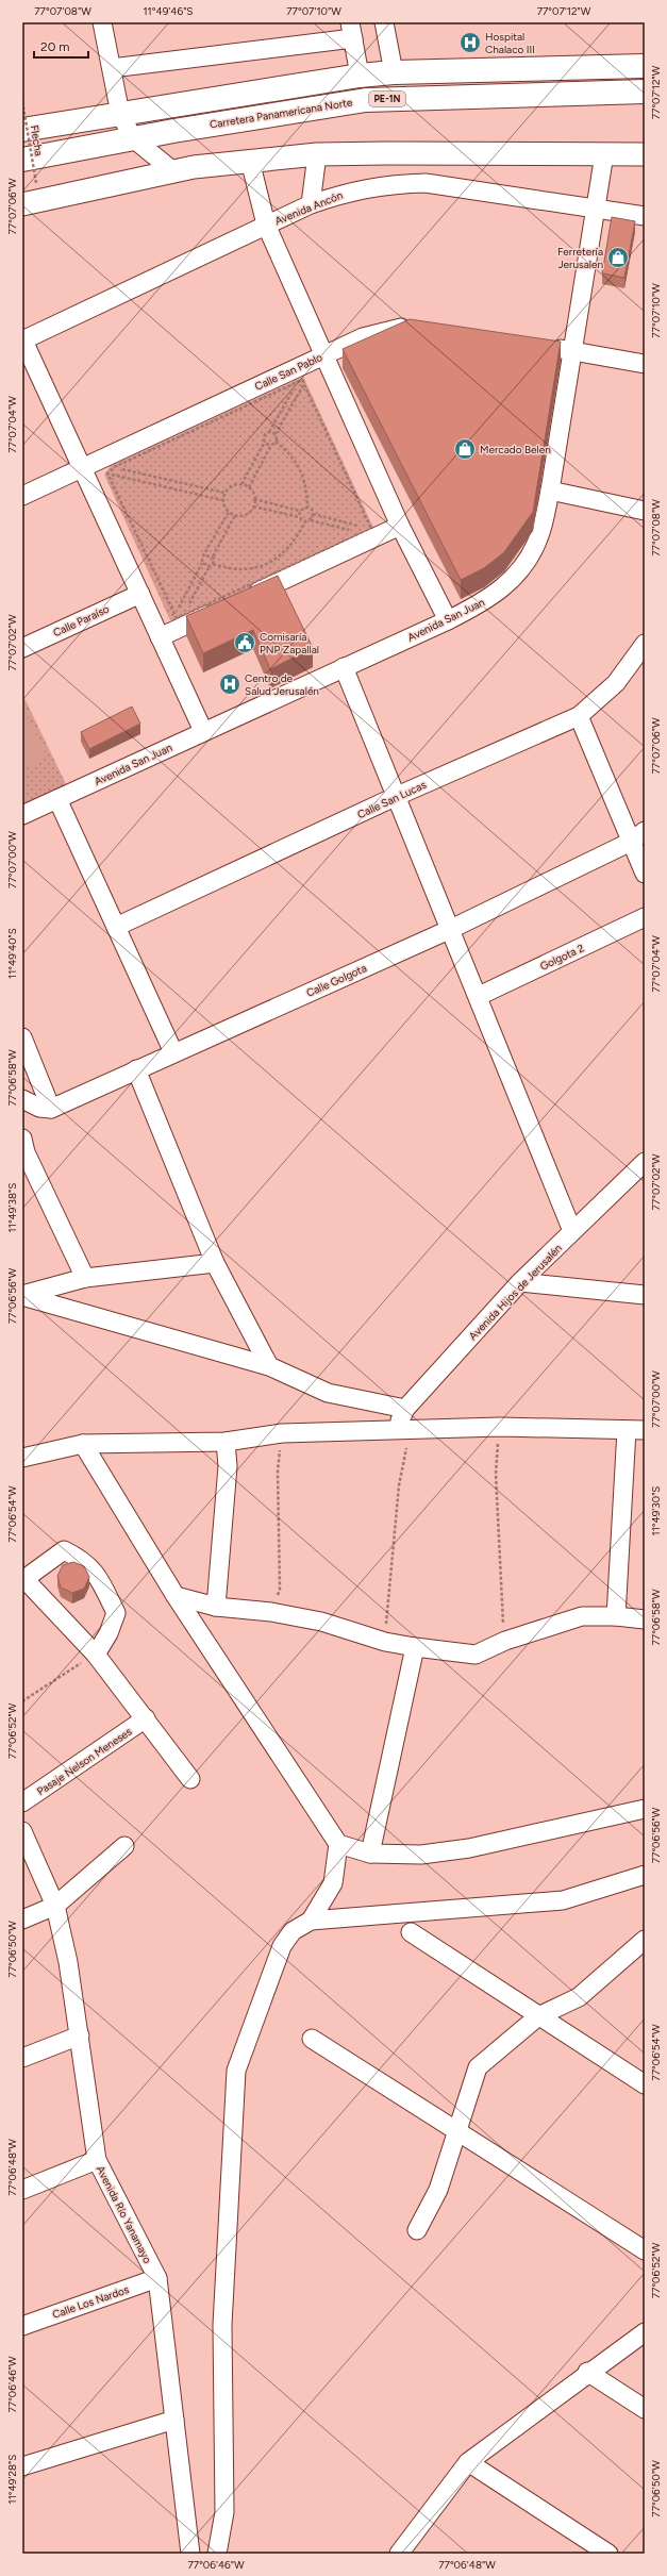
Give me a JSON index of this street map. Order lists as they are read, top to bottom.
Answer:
{
  "streets": {
    "highway": ["PE-1N", "Carretera Panamericana Norte"],
    "street": [
      "Avenida Ancón",
      "Calle San Pablo",
      "Avenida San Juan",
      "Calle Paraíso",
      "Calle San Lucas",
      "Golgota 2",
      "Calle Golgota",
      "Avenida Hijos de Jerusalén",
      "Pasaje Nelson Meneses",
      "Avenida Río Yanamayo",
      "Calle Los Nardos"
    ],
    "path": ["Flecha"]
  },
  "crossings": [
    ["Avenida Ancón", "Avenida San Juan"],
    ["Avenida Río Yanamayo", "Calle Los Nardos"]
  ],
  "places": {
    "hospital": ["Hospital Chalaco III", "Centro de Salud Jerusalén"],
    "shop": ["Ferretería Jerusalen", "Mercado Belen"],
    "public building": ["Comisaría PNP Zapallal"]
  },
  "scale_bar": "20 m",
  "coordinates": [
    "77°07'08\"W",
    "11°49'46\"S",
    "77°07'10\"W",
    "77°07'12\"W",
    "77°07'06\"W",
    "77°07'04\"W",
    "77°07'02\"W",
    "77°07'00\"W",
    "11°49'40\"S",
    "77°06'58\"W",
    "11°49'38\"S",
    "77°06'56\"W",
    "11°49'30\"S",
    "77°06'54\"W",
    "77°06'52\"W",
    "77°06'50\"W",
    "77°06'48\"W",
    "77°06'46\"W",
    "11°49'28\"S"
  ]
}
